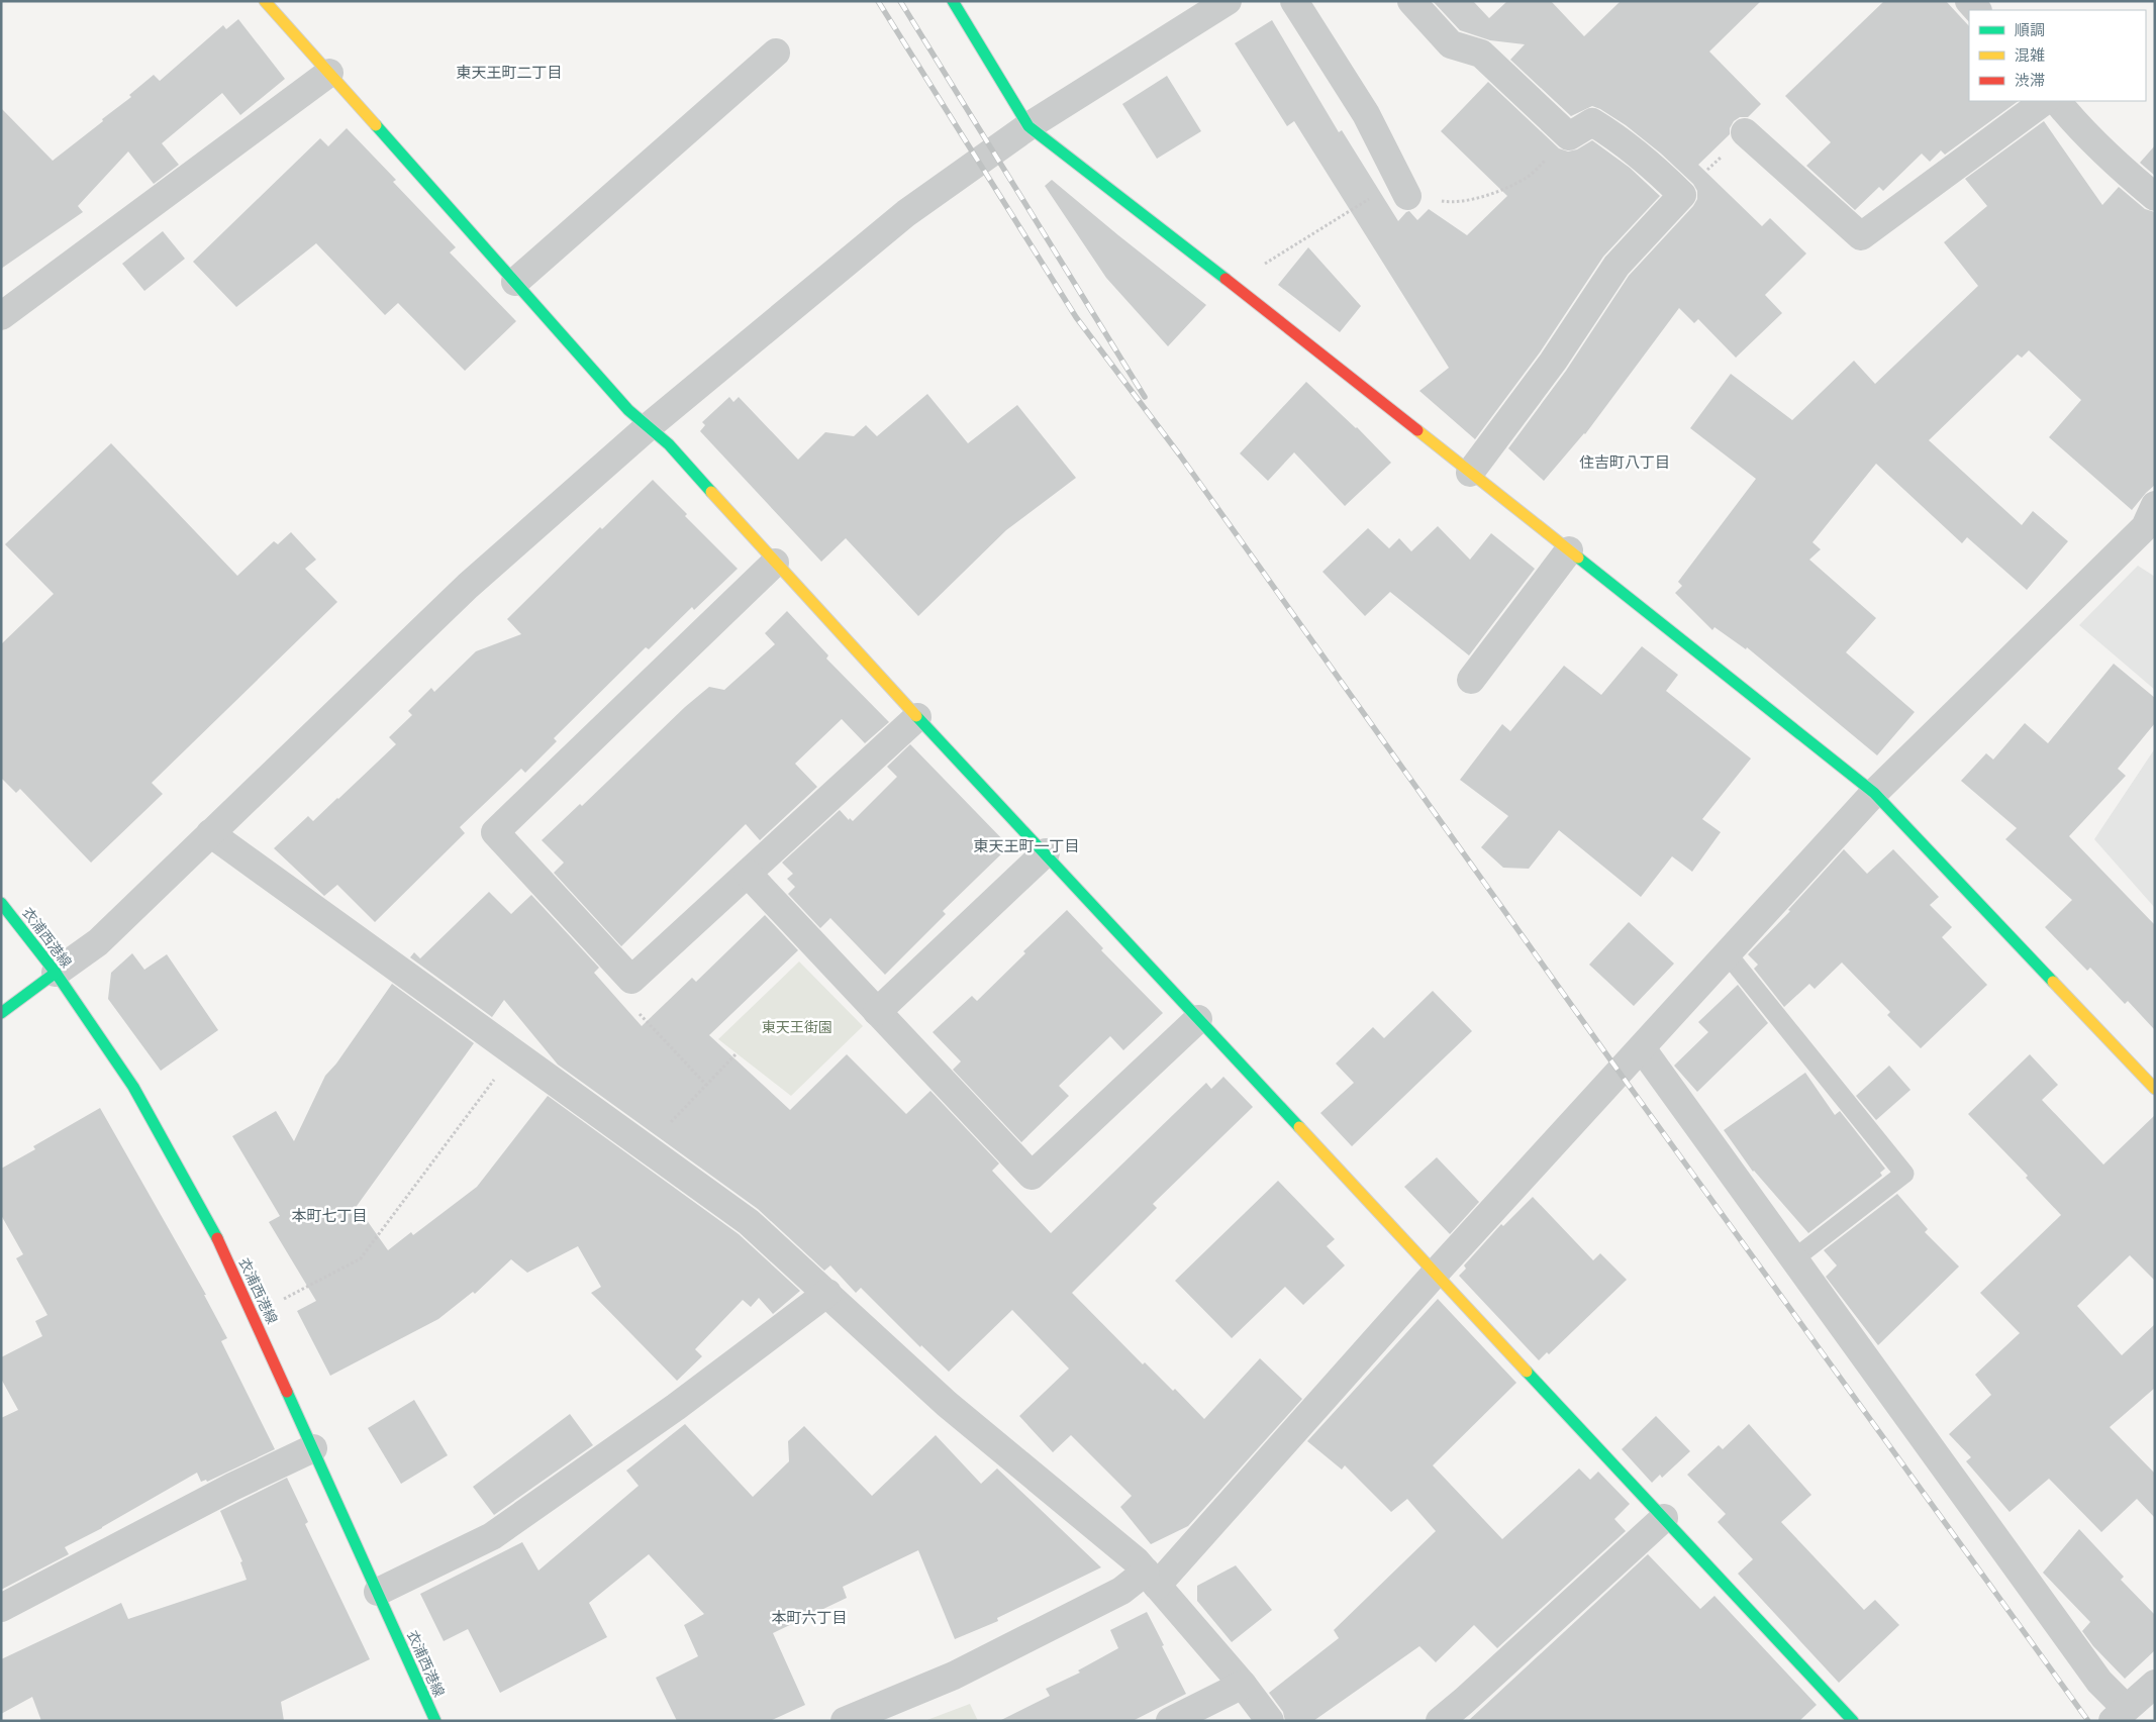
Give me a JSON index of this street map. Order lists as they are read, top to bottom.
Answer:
{
  "streets": {
    "main road": ["衣浦西港線"]
  },
  "districts": [
    "東天王町二丁目",
    "住吉町八丁目",
    "東天王町一丁目",
    "本町七丁目",
    "本町六丁目"
  ],
  "parks": ["東天王街園"],
  "legend": ["順調", "混雑", "渋滞"]
}
